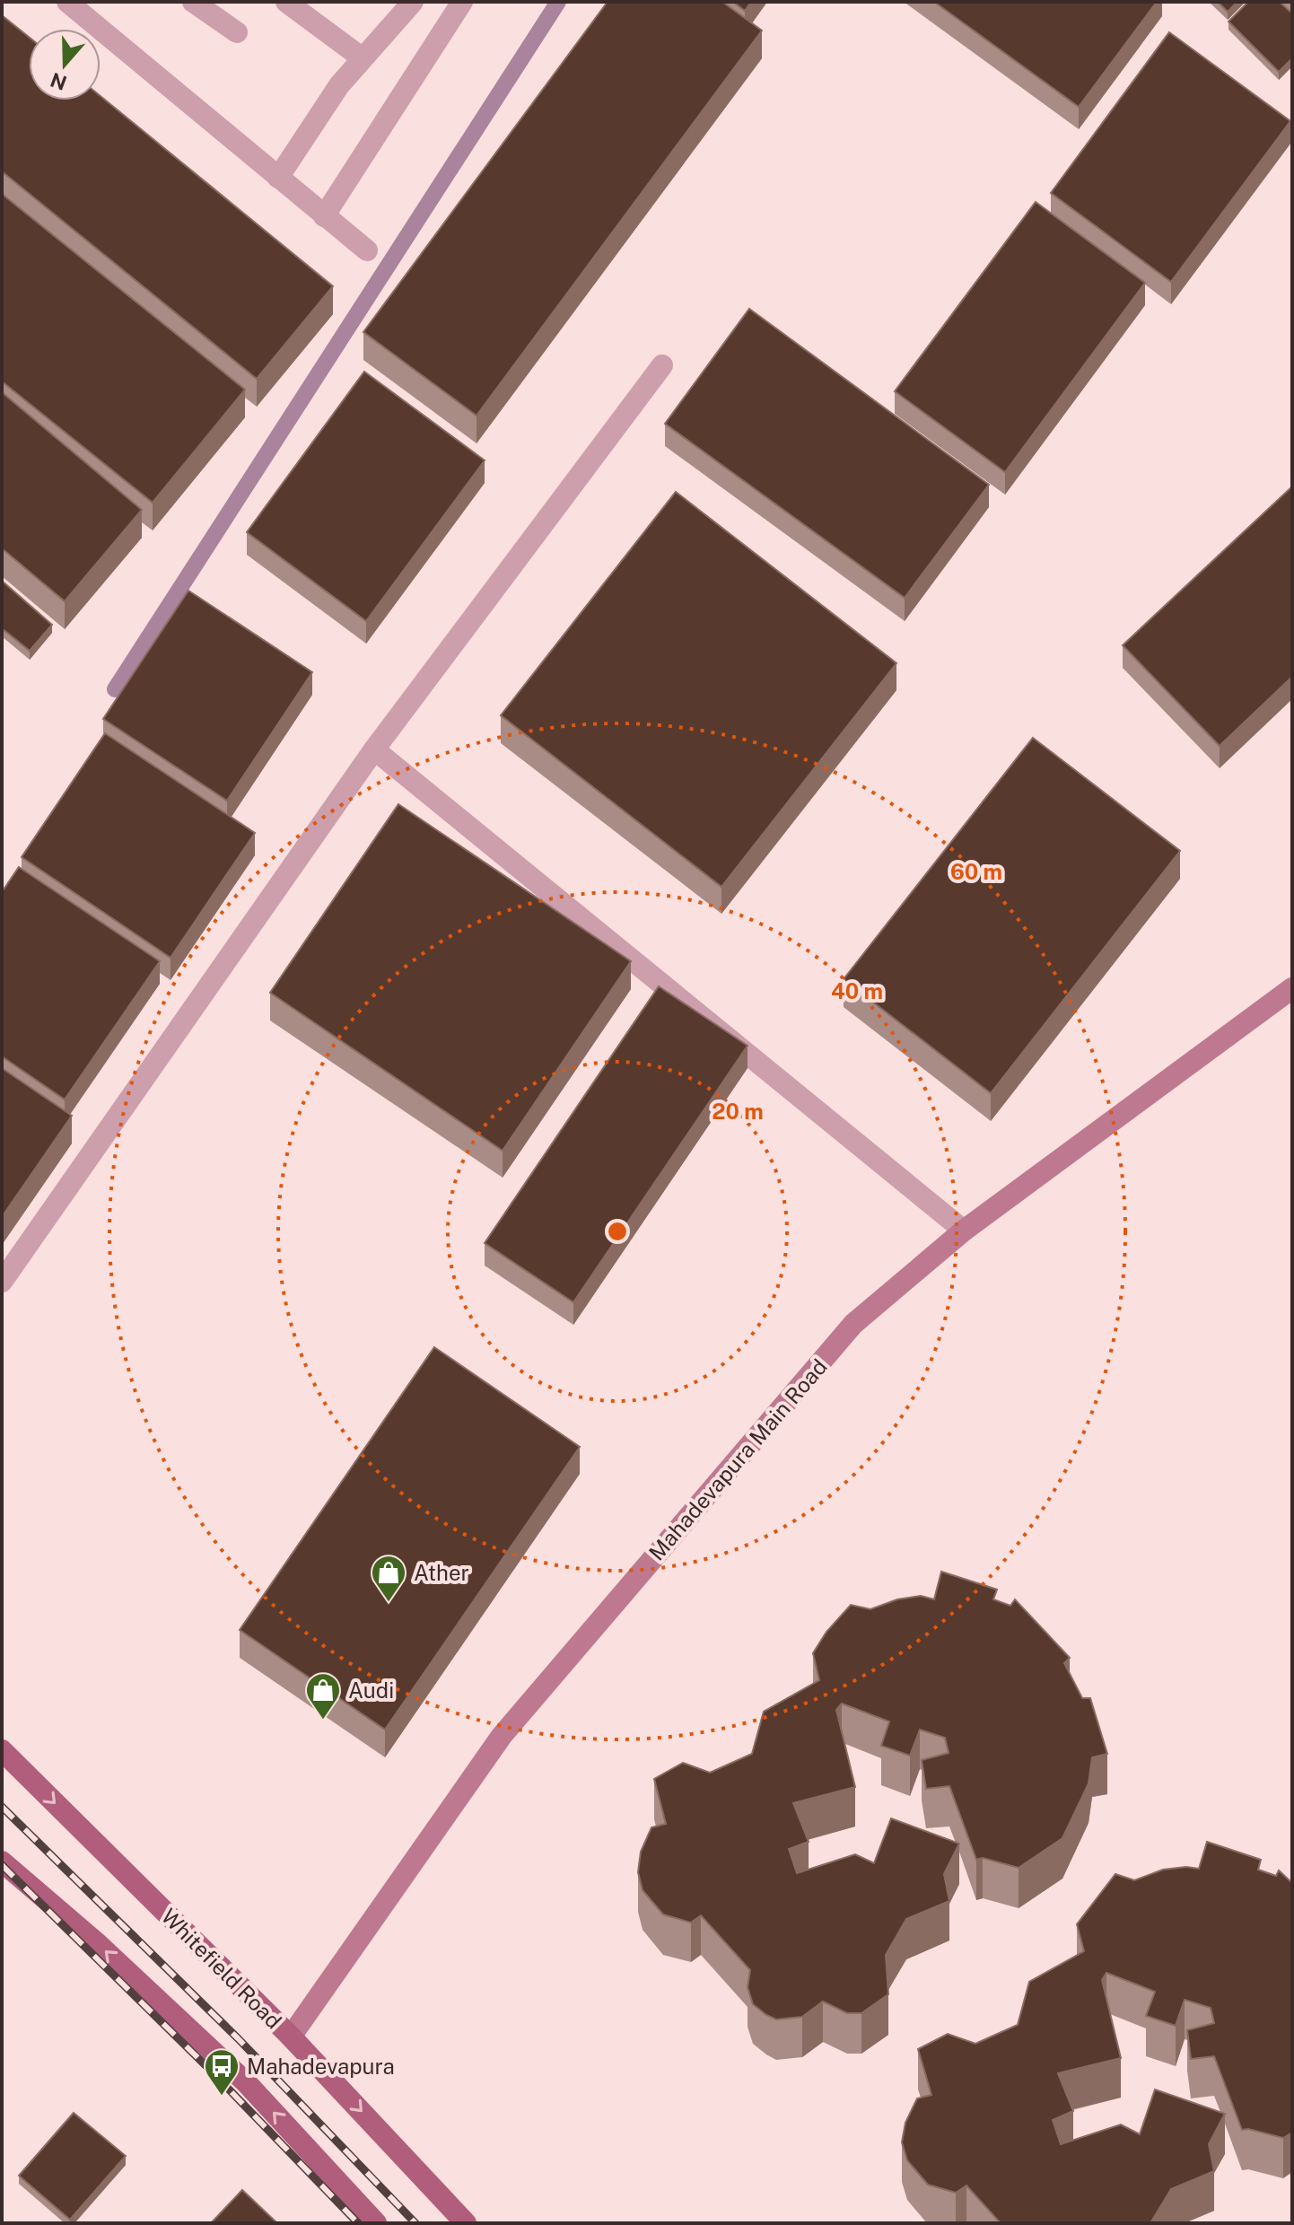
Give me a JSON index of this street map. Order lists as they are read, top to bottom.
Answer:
{
  "streets": {
    "main road": ["Whitefield Road"],
    "street": ["Mahadevapura Main Road"]
  },
  "crossings": [
    ["Mahadevapura Main Road", "Whitefield Road"]
  ],
  "places": {
    "shop": ["Ather", "Audi"],
    "bus stop": ["Mahadevapura"]
  },
  "north": "bottom",
  "rings": ["60 m", "40 m", "20 m"]
}
